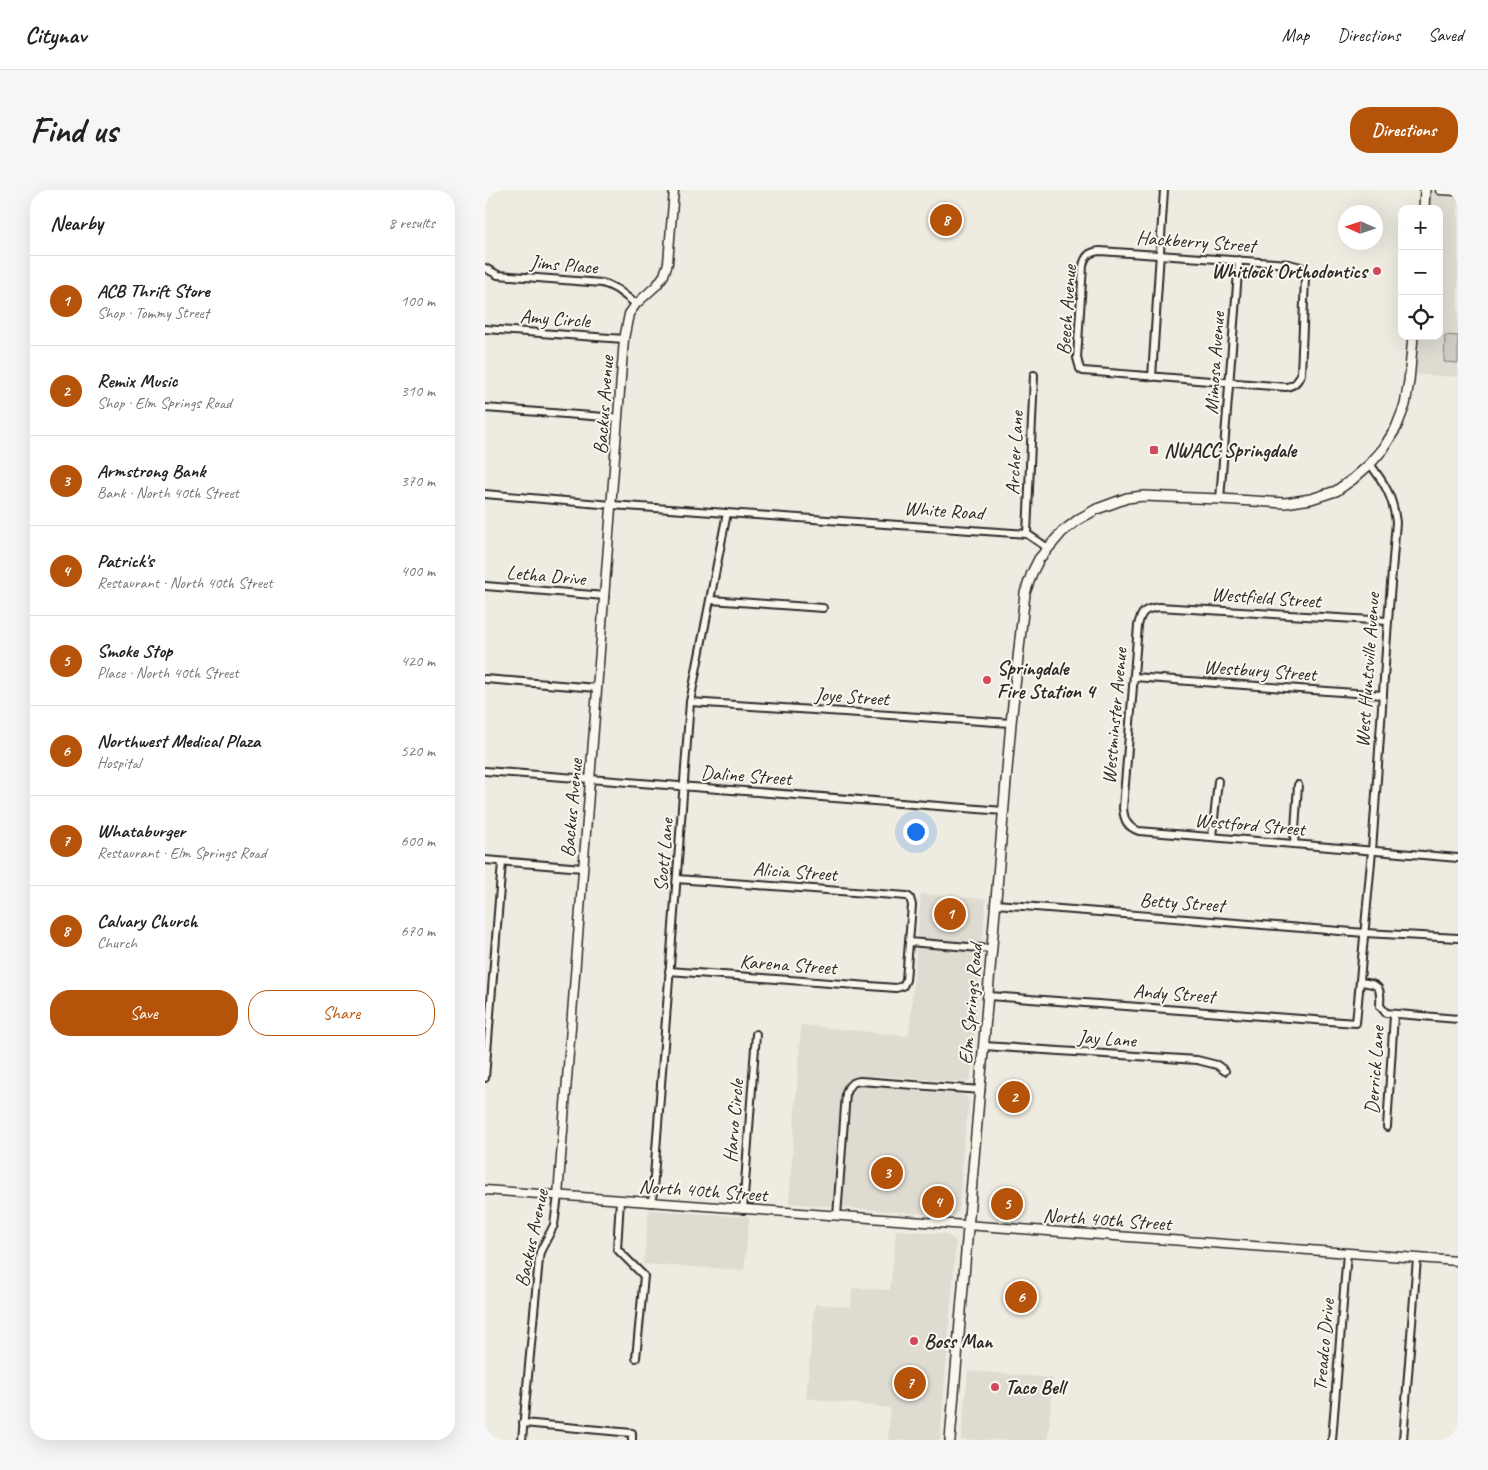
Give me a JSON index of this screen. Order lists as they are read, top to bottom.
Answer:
{
  "streets": {
    "main road": ["Elm Springs Road"],
    "street": [
      "Hackberry Street",
      "Jims Place",
      "Beech Avenue",
      "Amy Circle",
      "Mimosa Avenue",
      "Backus Avenue",
      "Archer Lane",
      "White Road",
      "Letha Drive",
      "Westfield Street",
      "Westbury Street",
      "West Huntsville Avenue",
      "Joye Street",
      "Westminster Avenue",
      "Daline Street",
      "Westford Street",
      "Scott Lane",
      "Alicia Street",
      "Betty Street",
      "Karena Street",
      "Andy Street",
      "Jay Lane",
      "Derrick Lane",
      "Harvo Circle",
      "North 40th Street",
      "Treadco Drive"
    ]
  },
  "crossings": [
    ["Hackberry Street", "Beech Avenue"],
    ["Hackberry Street", "Mimosa Avenue"],
    ["Jims Place", "Backus Avenue"],
    ["Amy Circle", "Backus Avenue"],
    ["Backus Avenue", "White Road"],
    ["Backus Avenue", "Letha Drive"],
    ["Backus Avenue", "Daline Street"],
    ["Backus Avenue", "North 40th Street"],
    ["Archer Lane", "White Road"],
    ["White Road", "Scott Lane"],
    ["White Road", "Elm Springs Road"],
    ["Westfield Street", "West Huntsville Avenue"],
    ["Westfield Street", "Westminster Avenue"],
    ["Westbury Street", "West Huntsville Avenue"],
    ["Westbury Street", "Westminster Avenue"],
    ["West Huntsville Avenue", "Westford Street"],
    ["West Huntsville Avenue", "Betty Street"],
    ["West Huntsville Avenue", "Andy Street"],
    ["Joye Street", "Scott Lane"],
    ["Joye Street", "Elm Springs Road"],
    ["Westminster Avenue", "Westford Street"],
    ["Daline Street", "Scott Lane"],
    ["Daline Street", "Elm Springs Road"],
    ["Scott Lane", "Alicia Street"],
    ["Scott Lane", "Karena Street"],
    ["Scott Lane", "North 40th Street"],
    ["Alicia Street", "Karena Street"],
    ["Betty Street", "Elm Springs Road"],
    ["Andy Street", "Elm Springs Road"],
    ["Elm Springs Road", "Jay Lane"],
    ["Elm Springs Road", "North 40th Street"],
    ["Harvo Circle", "North 40th Street"],
    ["North 40th Street", "Treadco Drive"]
  ],
  "places": {
    "other": [
      "Whitlock Orthodontics",
      "Springdale Fire Station 4",
      "Boss Man",
      "Taco Bell"
    ],
    "transit": ["NWACC Springdale"]
  },
  "north": "left",
  "page": {
    "header": "Citynav",
    "nav": ["Map", "Directions", "Saved"],
    "buttons": [
      "Directions",
      ["Save", "Share"]
    ],
    "title": "Find us",
    "heading": ["Nearby", "8 results"],
    "pins": [
      "8",
      "1",
      "2",
      "3",
      "4",
      "5",
      "6",
      "7"
    ],
    "map_buttons": ["+", "−"],
    "list": [
      {
        "mark": "1",
        "name": "ACB Thrift Store",
        "note": "Shop · Tommy Street",
        "value": "100 m"
      },
      {
        "mark": "2",
        "name": "Remix Music",
        "note": "Shop · Elm Springs Road",
        "value": "310 m"
      },
      {
        "mark": "3",
        "name": "Armstrong Bank",
        "note": "Bank · North 40th Street",
        "value": "370 m"
      },
      {
        "mark": "4",
        "name": "Patrick's",
        "note": "Restaurant · North 40th Street",
        "value": "400 m"
      },
      {
        "mark": "5",
        "name": "Smoke Stop",
        "note": "Place · North 40th Street",
        "value": "420 m"
      },
      {
        "mark": "6",
        "name": "Northwest Medical Plaza",
        "note": "Hospital",
        "value": "520 m"
      },
      {
        "mark": "7",
        "name": "Whataburger",
        "note": "Restaurant · Elm Springs Road",
        "value": "600 m"
      },
      {
        "mark": "8",
        "name": "Calvary Church",
        "note": "Church",
        "value": "670 m"
      }
    ]
  }
}
